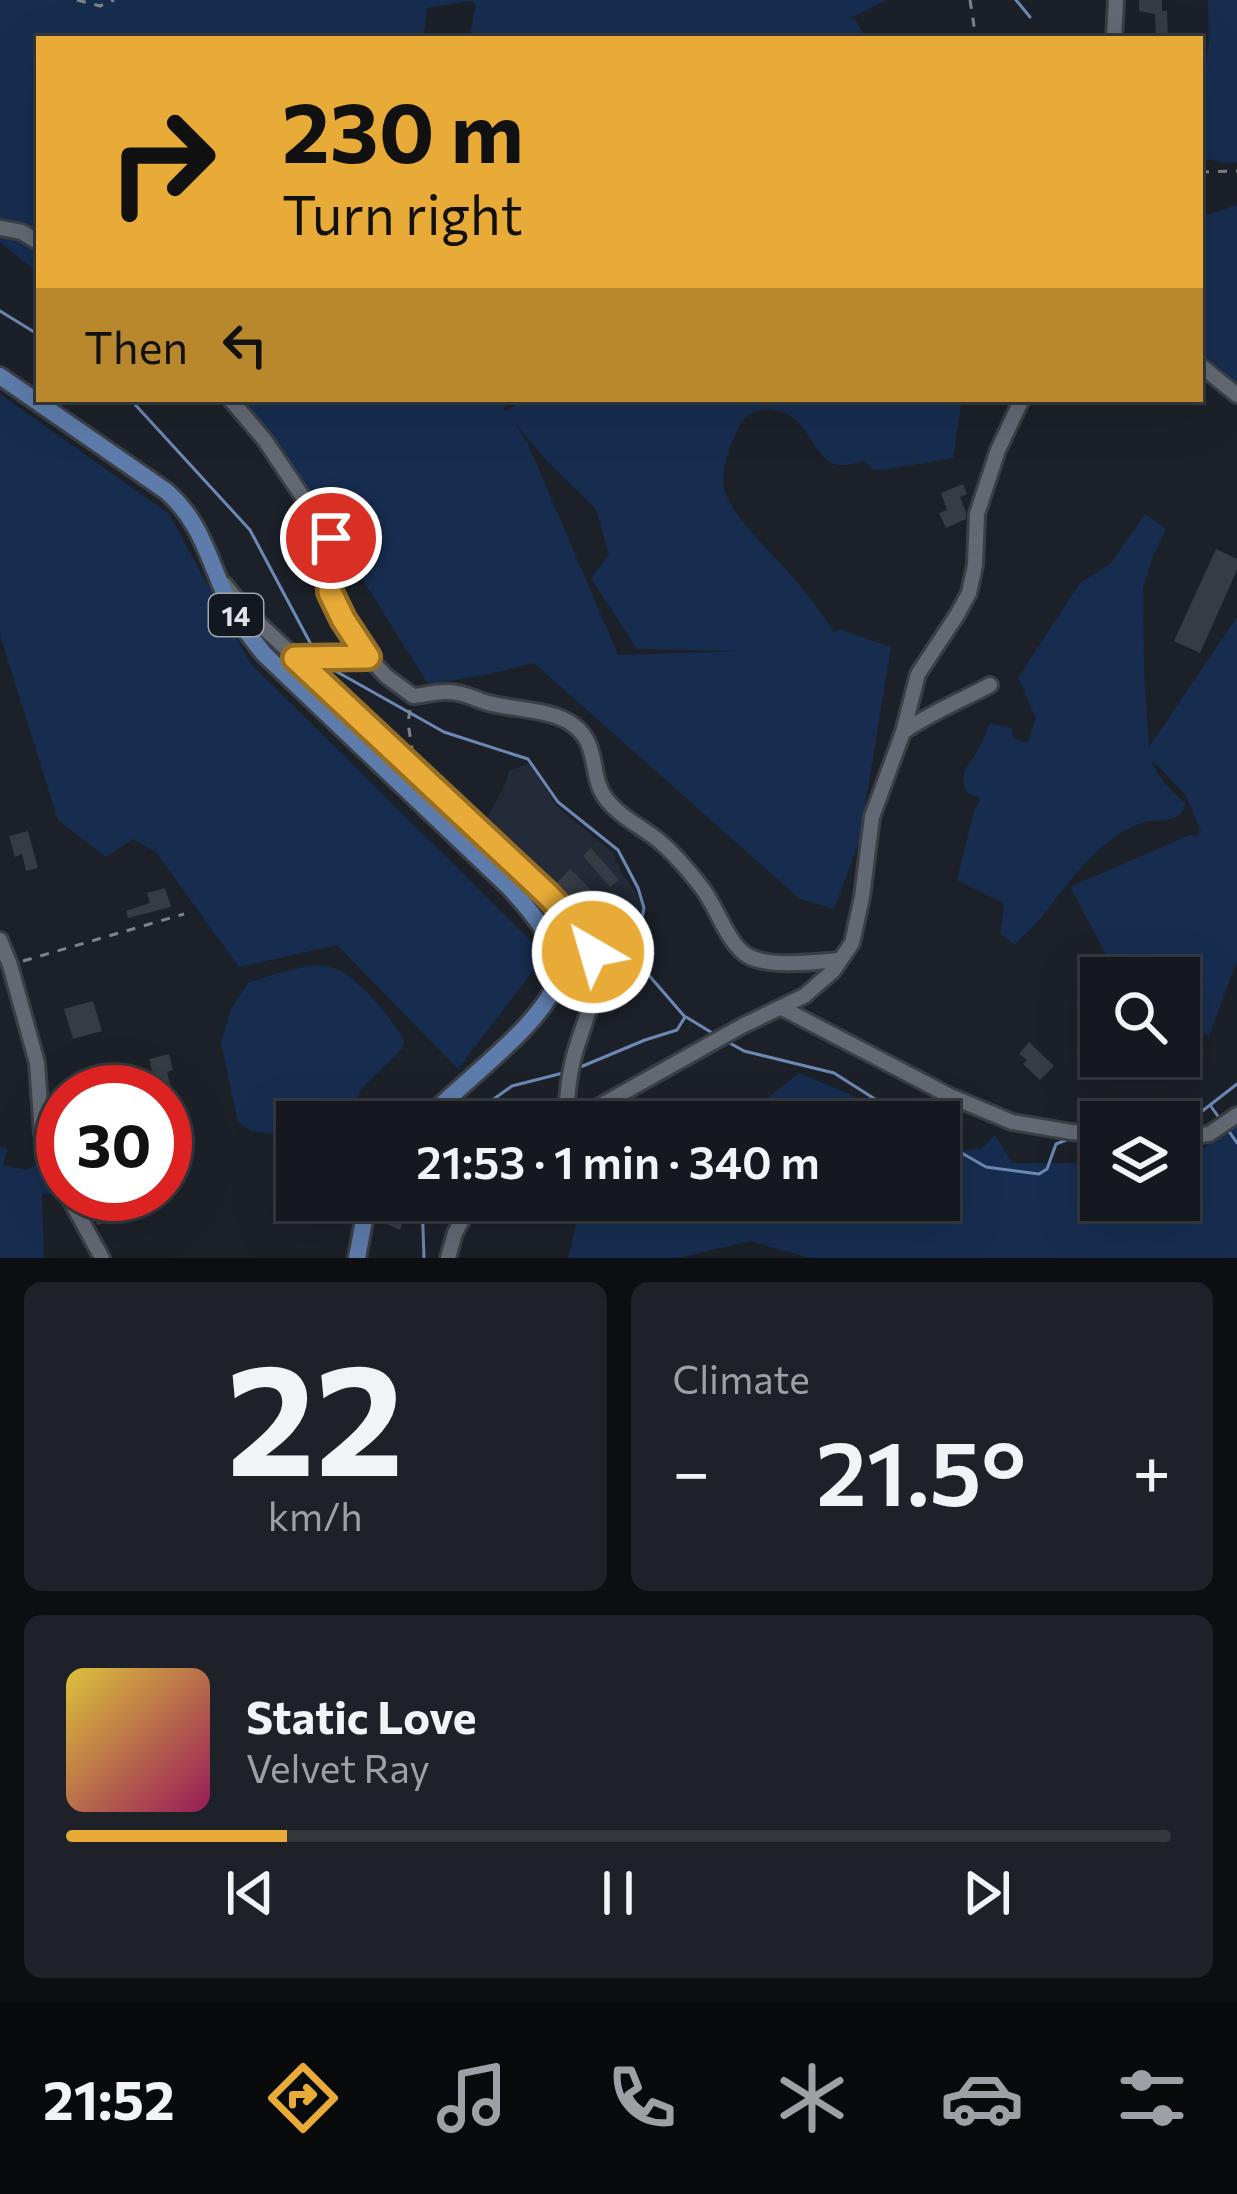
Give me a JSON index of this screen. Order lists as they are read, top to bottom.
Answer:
{
  "streets": {
    "main road": ["14"]
  },
  "page": {
    "turn": ["230 m", "Turn right"],
    "then": "Then",
    "limit": "30",
    "trip": "21:53 · 1 min · 340 m",
    "tile": [
      ["22", "km/h"],
      "Climate"
    ],
    "heat": ["−", "21.5°", "+"],
    "song": ["Static Love", "Velvet Ray"],
    "tabs": "21:52"
  }
}
